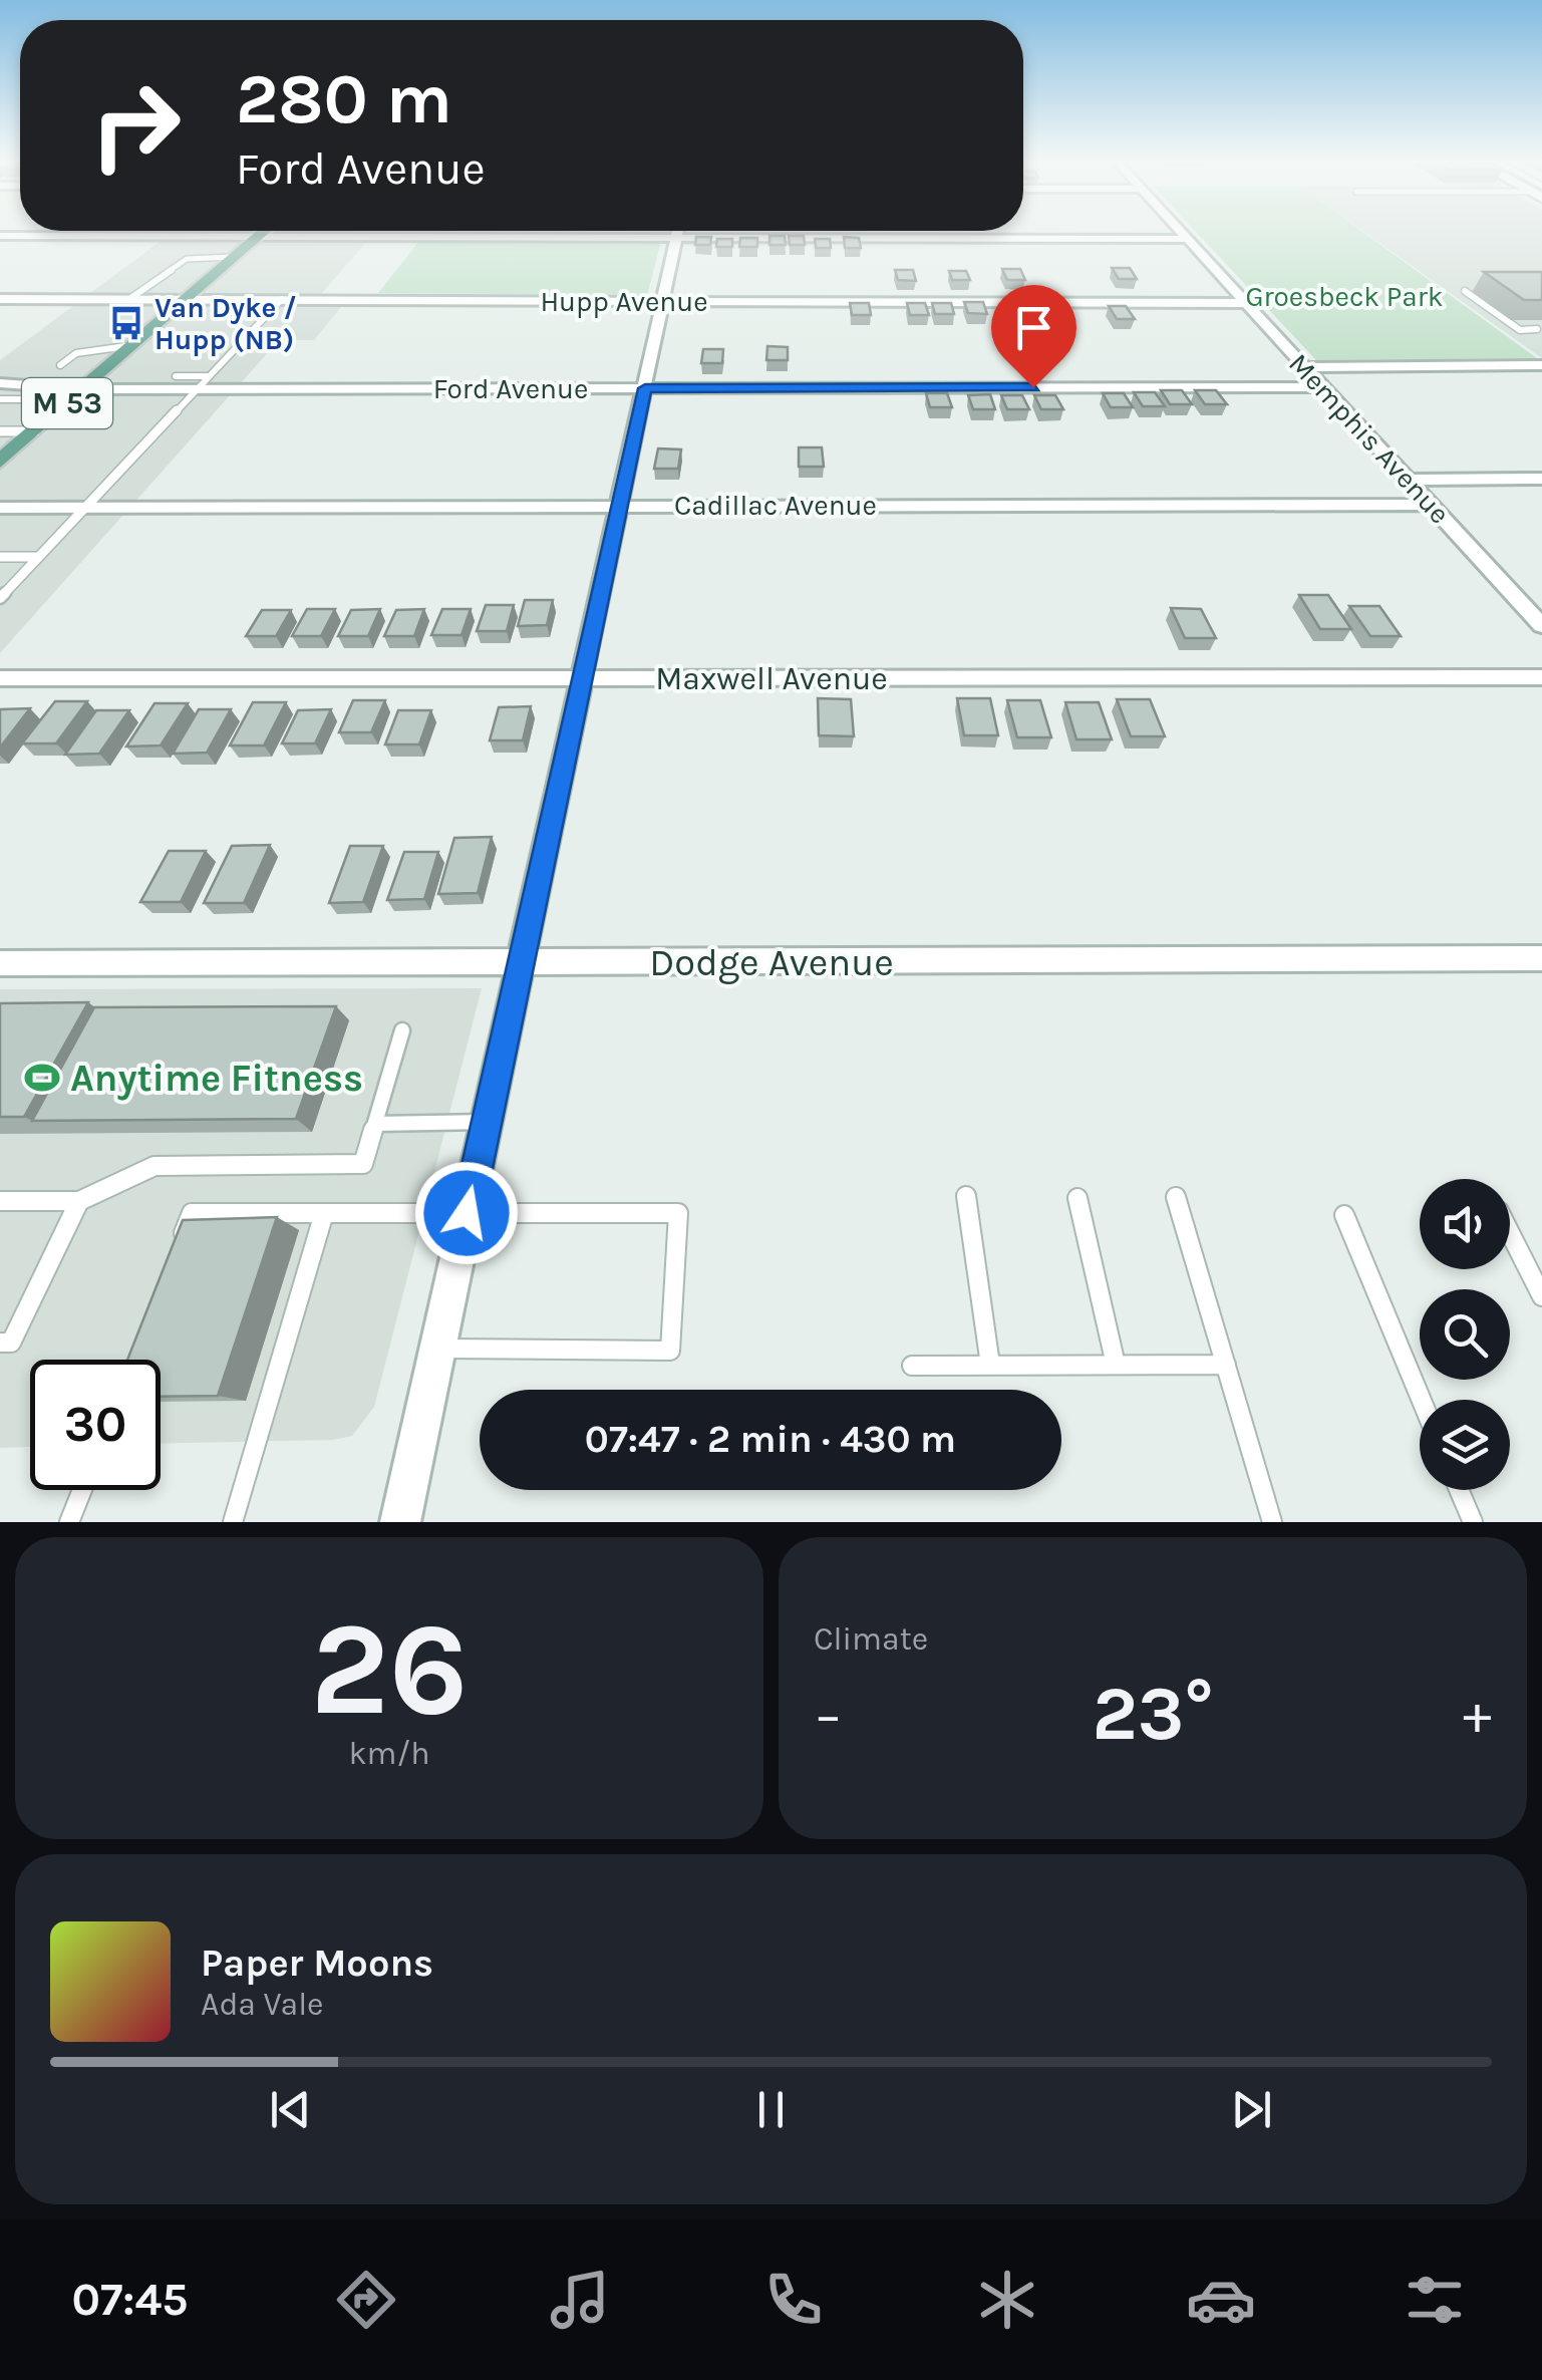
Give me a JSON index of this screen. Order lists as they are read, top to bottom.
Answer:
{
  "streets": {
    "main road": ["M 53"],
    "street": [
      "Hupp Avenue",
      "Ford Avenue",
      "Memphis Avenue",
      "Cadillac Avenue",
      "Maxwell Avenue",
      "Dodge Avenue"
    ]
  },
  "crossings": [
    ["Hupp Avenue", "M 53"],
    ["Hupp Avenue", "Memphis Avenue"],
    ["Ford Avenue", "M 53"],
    ["Ford Avenue", "Memphis Avenue"],
    ["Memphis Avenue", "Cadillac Avenue"]
  ],
  "parks": ["Groesbeck Park"],
  "places": {
    "bus stop": ["Van Dyke / Hupp (NB)"],
    "sports": ["Anytime Fitness"]
  },
  "page": {
    "turn": ["280 m", "Ford Avenue"],
    "limit": "30",
    "trip": "07:47 · 2 min · 430 m",
    "tile": [
      ["26", "km/h"],
      "Climate"
    ],
    "heat": ["−", "23°", "+"],
    "song": ["Paper Moons", "Ada Vale"],
    "tabs": "07:45"
  }
}
